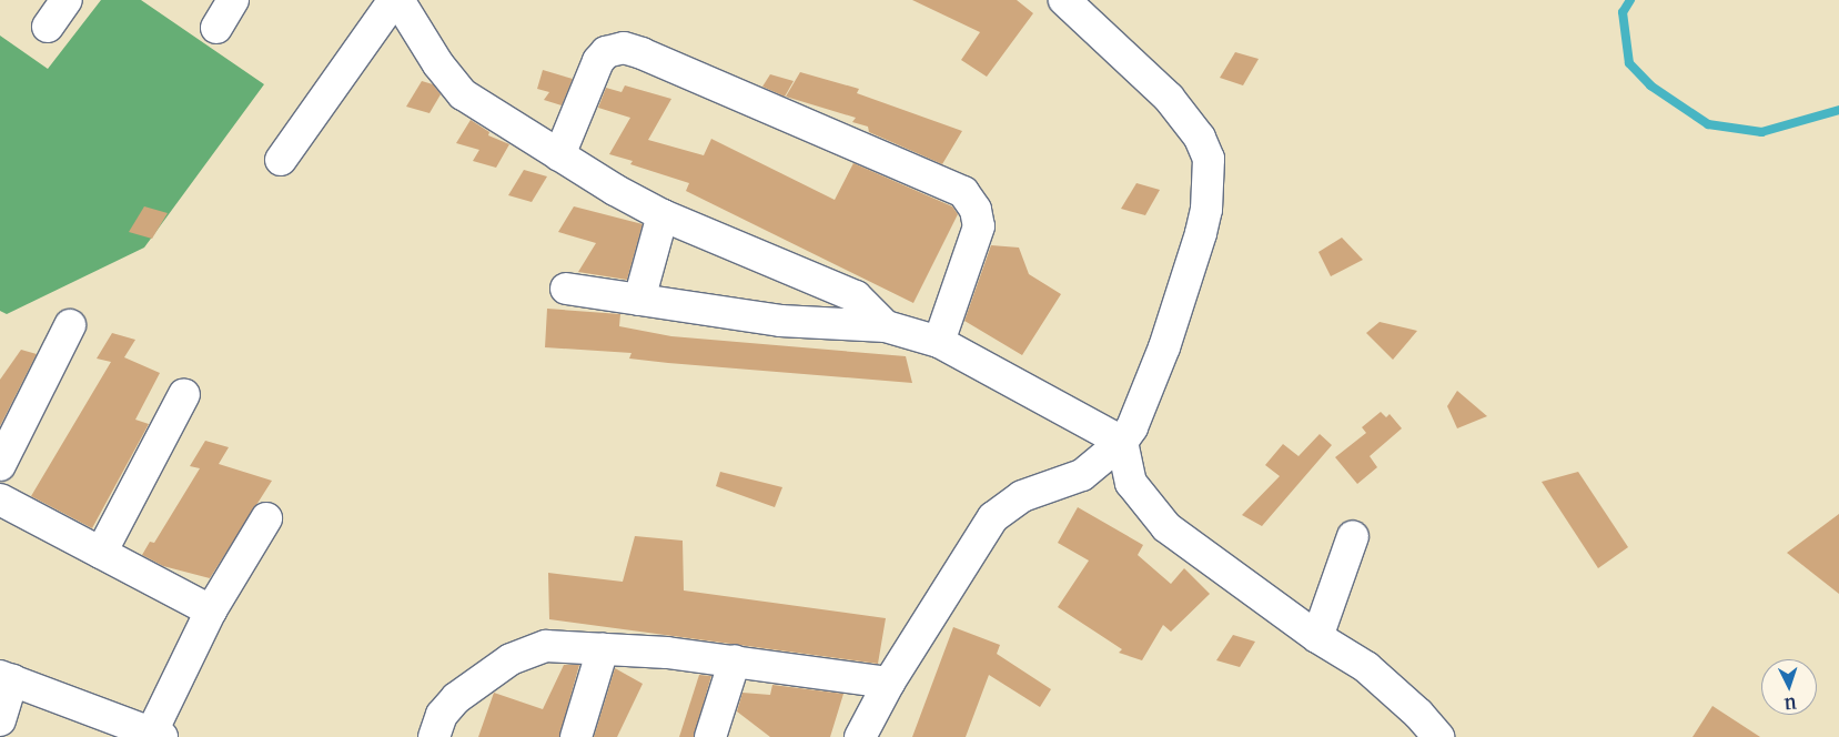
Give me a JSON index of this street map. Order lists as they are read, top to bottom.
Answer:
{
  "north": "bottom"
}
